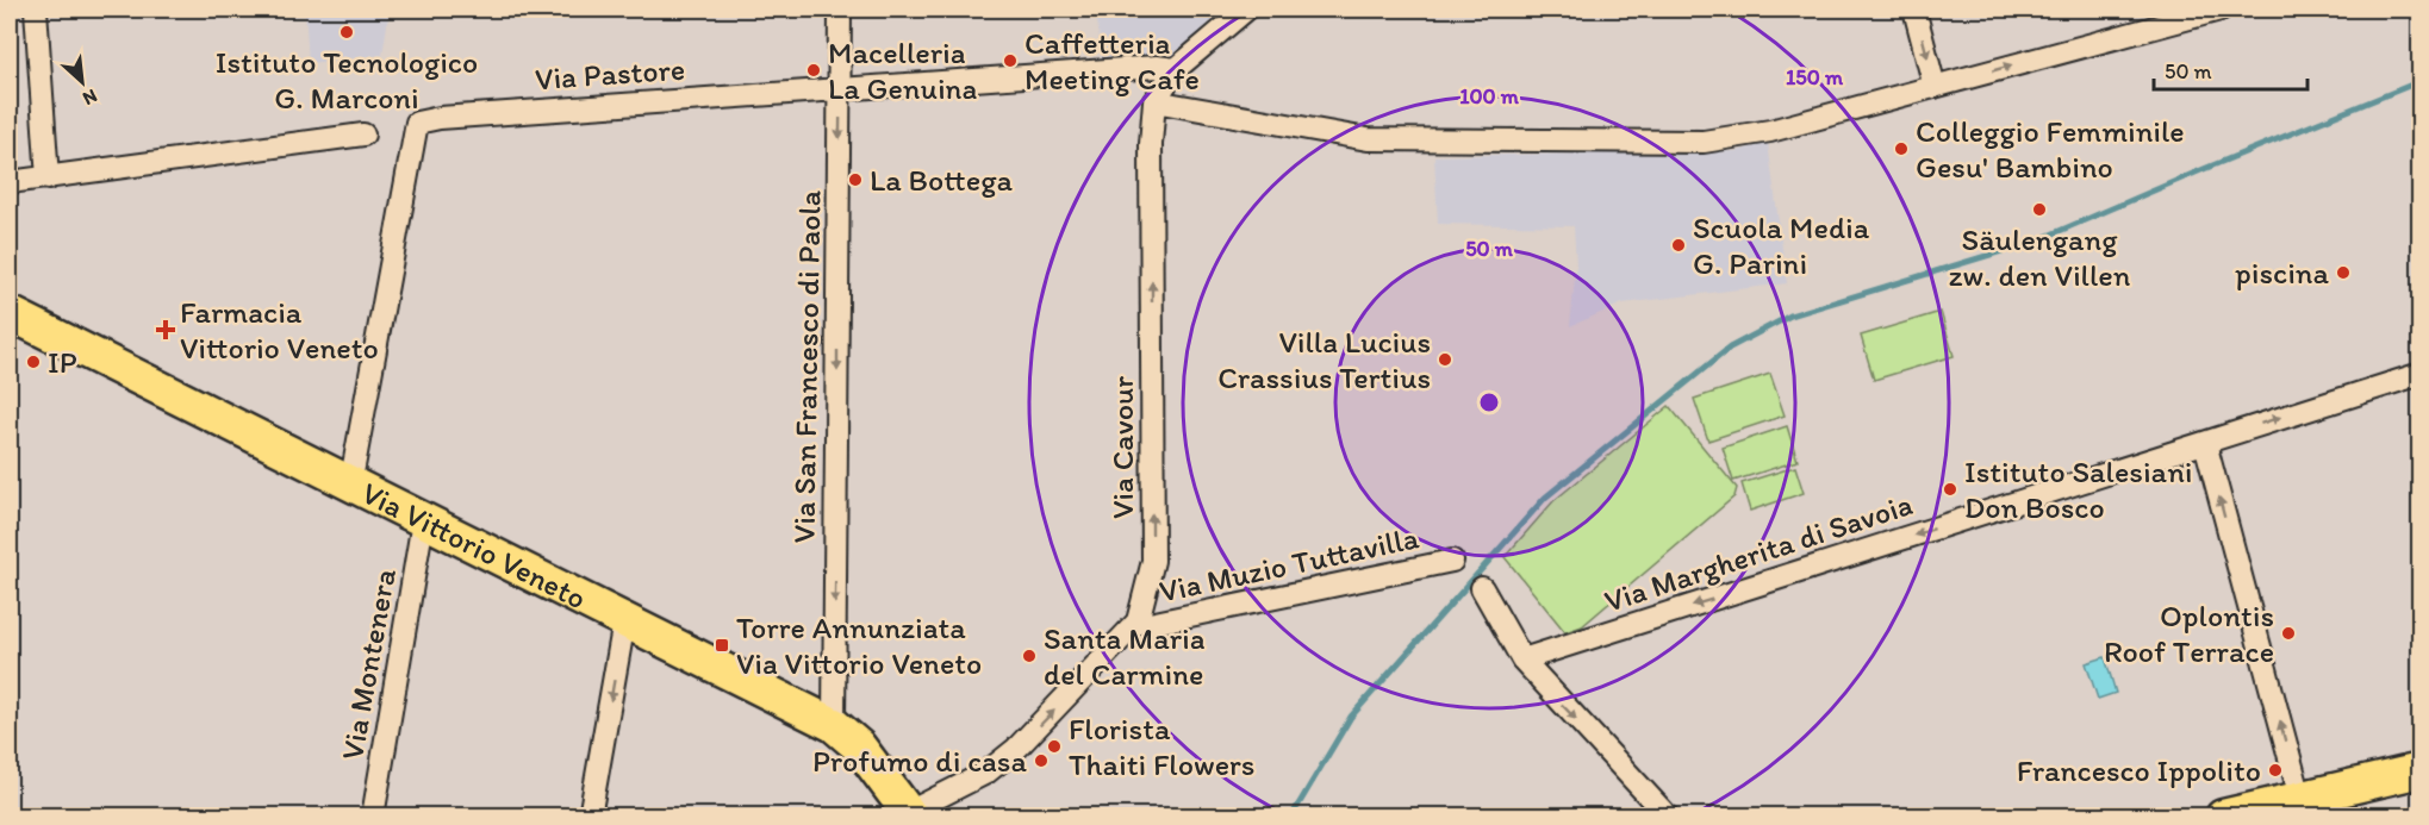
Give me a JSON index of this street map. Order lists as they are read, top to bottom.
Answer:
{
  "streets": {
    "main road": ["Via Vittorio Veneto"],
    "street": [
      "Via Pastore",
      "Via San Francesco di Paola",
      "Via Cavour",
      "Via Margherita di Savoia",
      "Via Muzio Tuttavilla",
      "Via Montenera"
    ]
  },
  "crossings": [
    ["Via Pastore", "Via San Francesco di Paola"],
    ["Via Pastore", "Via Cavour"],
    ["Via Pastore", "Via Vittorio Veneto"],
    ["Via San Francesco di Paola", "Via Vittorio Veneto"],
    ["Via Cavour", "Via Vittorio Veneto"],
    ["Via Cavour", "Via Muzio Tuttavilla"],
    ["Via Vittorio Veneto", "Via Montenera"]
  ],
  "one_way": ["Via San Francesco di Paola", "Via Cavour"],
  "places": {
    "other": [
      "Istituto Tecnologico G. Marconi",
      "Caffetteria Meeting Cafe",
      "Macelleria La Genuina",
      "Colleggio Femminile Gesu' Bambino",
      "La Bottega",
      "Säulengang zw. den Villen",
      "Scuola Media G. Parini",
      "piscina",
      "Villa Lucius Crassius Tertius",
      "IP",
      "Istituto Salesiani Don Bosco",
      "Oplontis Roof Terrace",
      "Santa Maria del Carmine",
      "Florista Thaiti Flowers",
      "Profumo di casa",
      "Francesco Ippolito"
    ],
    "health": ["Farmacia Vittorio Veneto"],
    "transit": ["Torre Annunziata Via Vittorio Veneto"]
  },
  "scale_bar": "50 m",
  "north": "bottom right",
  "rings": ["150 m", "100 m", "50 m"]
}
